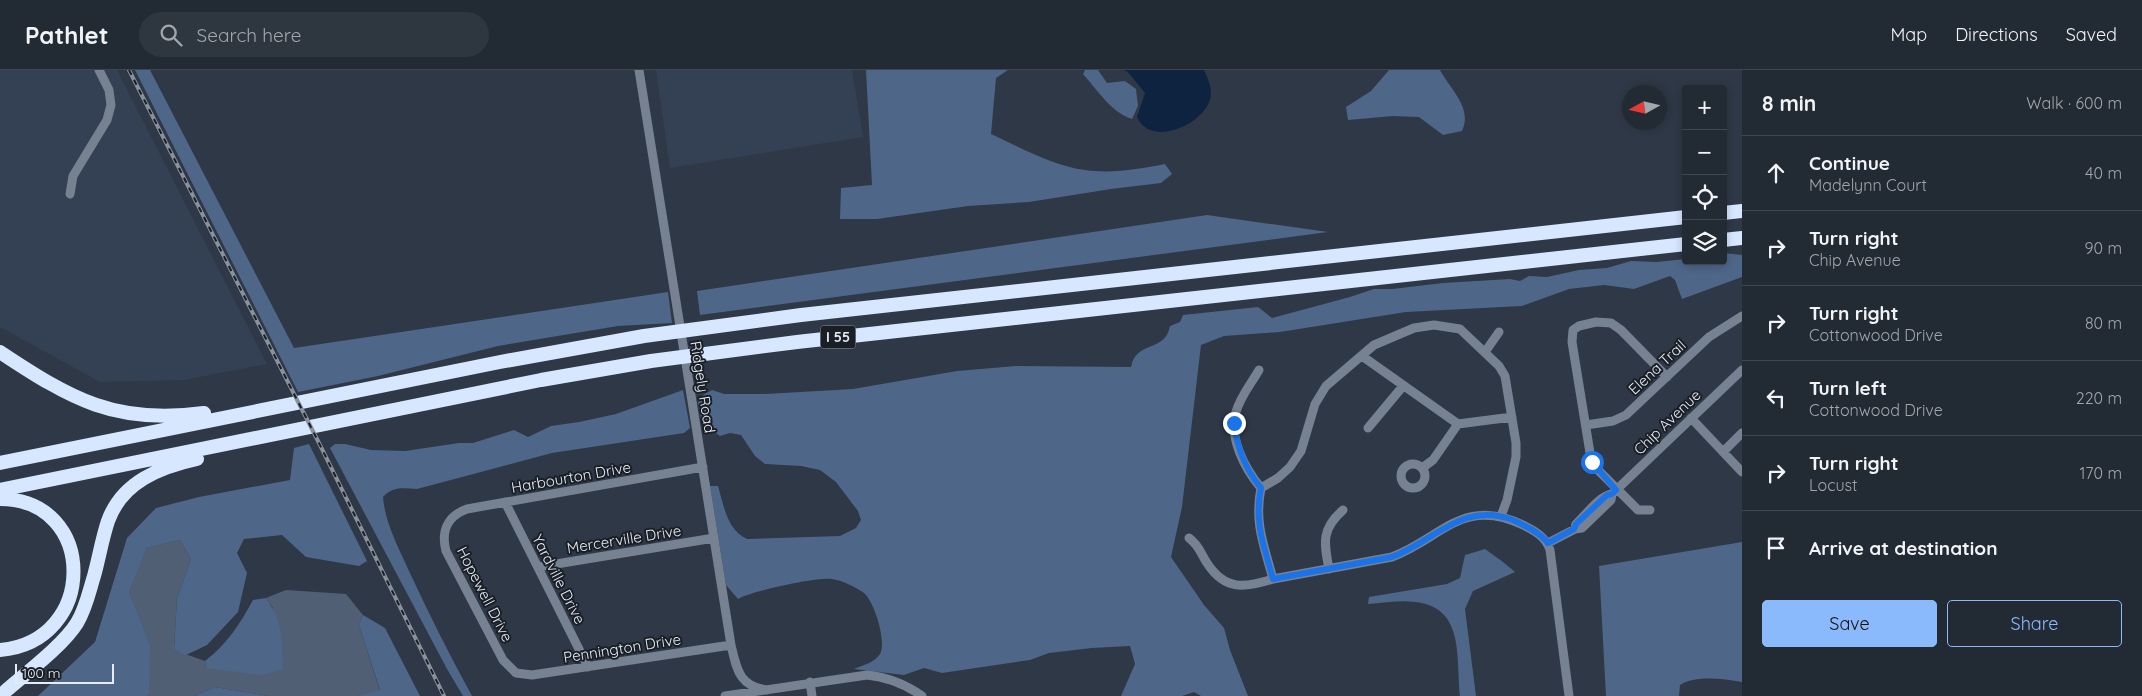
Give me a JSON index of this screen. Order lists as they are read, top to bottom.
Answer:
{
  "streets": {
    "highway": ["I 55"],
    "street": [
      "Elena Trail",
      "Ridgely Road",
      "Chip Avenue",
      "Harbourton Drive",
      "Mercerville Drive",
      "Yardville Drive",
      "Hopewell Drive",
      "Pennington Drive"
    ]
  },
  "crossings": [
    ["Ridgely Road", "Harbourton Drive"],
    ["Ridgely Road", "Mercerville Drive"],
    ["Ridgely Road", "Pennington Drive"],
    ["Harbourton Drive", "Yardville Drive"],
    ["Harbourton Drive", "Hopewell Drive"],
    ["Mercerville Drive", "Yardville Drive"],
    ["Yardville Drive", "Pennington Drive"],
    ["Hopewell Drive", "Pennington Drive"]
  ],
  "scale_bar": "100 m",
  "north": "left",
  "page": {
    "header": "Pathlet",
    "search": "Search here",
    "nav": ["Map", "Directions", "Saved"],
    "heading": ["8 min", "Walk · 600 m"],
    "map_buttons": ["+", "−"],
    "list": [
      ["Continue", "Madelynn Court", "40 m"],
      ["Turn right", "Chip Avenue", "90 m"],
      ["Turn right", "Cottonwood Drive", "80 m"],
      ["Turn left", "Cottonwood Drive", "220 m"],
      ["Turn right", "Locust", "170 m"],
      "Arrive at destination"
    ],
    "buttons": ["Save", "Share"],
    "scale": "100 m"
  }
}
